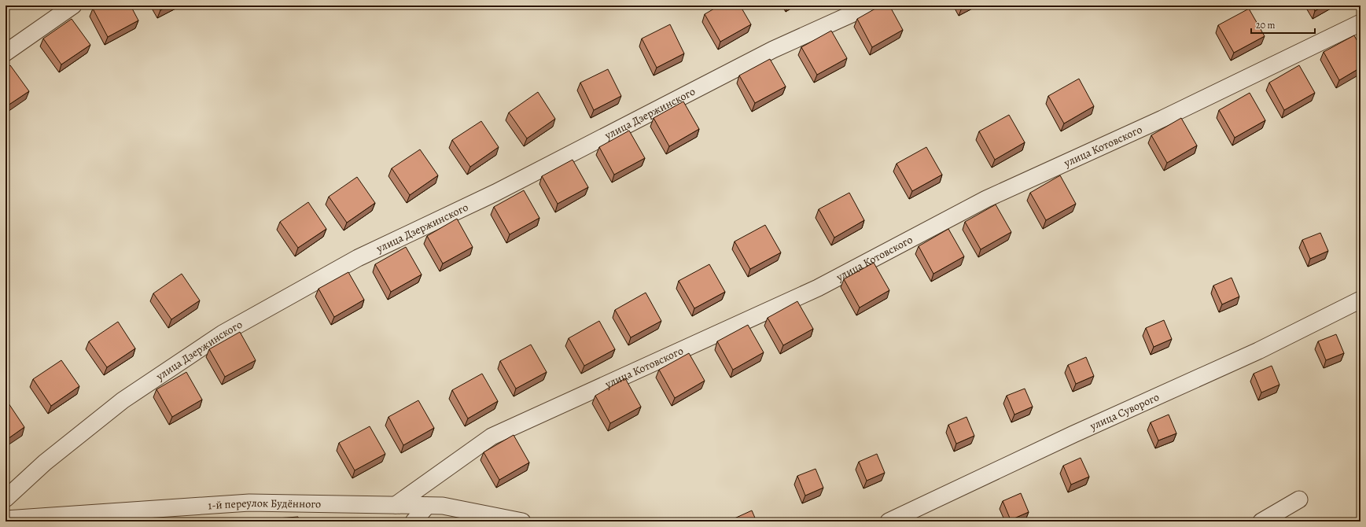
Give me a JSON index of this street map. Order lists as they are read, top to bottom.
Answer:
{
  "streets": {
    "street": [
      "улица Дзержинского",
      "улица Котовского",
      "улица Суворого",
      "1-й переулок Будённого"
    ]
  },
  "crossings": [
    ["улица Котовского", "1-й переулок Будённого"]
  ],
  "scale_bar": "20 m"
}
